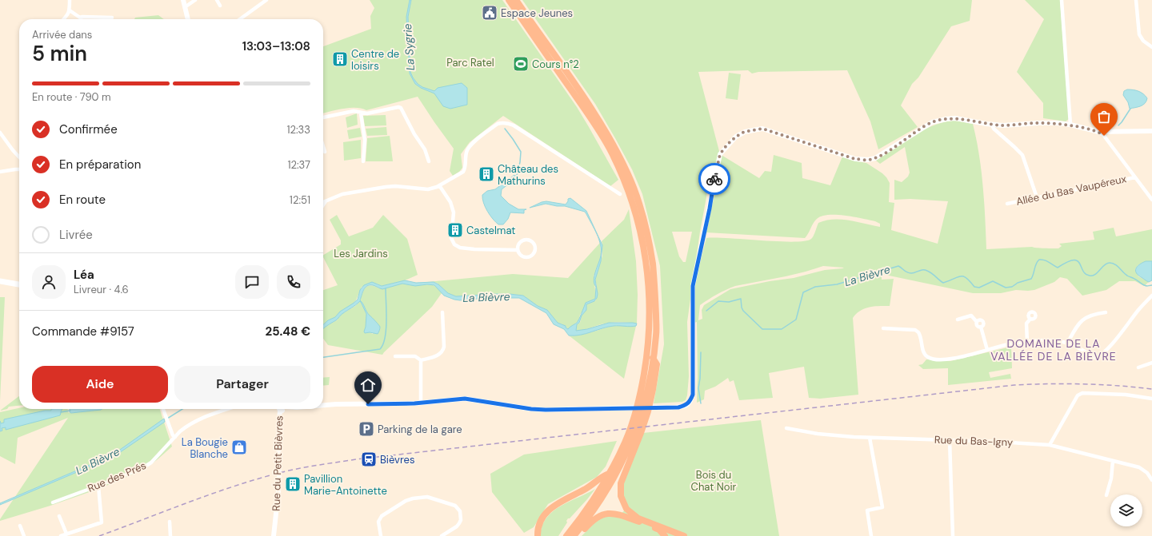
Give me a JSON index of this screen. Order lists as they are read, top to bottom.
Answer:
{
  "streets": {
    "street": [
      "Allée du Bas Vaupéreux",
      "Rue du Bas-Igny",
      "Rue du Petit Bièvres",
      "Rue des Prés"
    ]
  },
  "districts": ["DOMAINE DE LA VALLÉE DE LA BIÈVRE"],
  "water": ["La Sygrie", "La Bièvre"],
  "parks": ["Parc Ratel", "Les Jardins", "Bois du Chat Noir"],
  "places": {
    "public building": ["Espace Jeunes"],
    "building": [
      "Centre de loisirs",
      "Château des Mathurins",
      "Castelmat",
      "Pavillion Marie-Antoinette"
    ],
    "sports": ["Cours n°2"],
    "parking": ["Parking de la gare"],
    "shop": ["La Bougie Blanche"],
    "station": ["Bièvres"]
  },
  "page": {
    "heading": ["5 min", "Arrivée dans", "13:03–13:08"],
    "panel": [
      "Léa",
      "Livreur · 4.6",
      "Commande #9157",
      "25.48 €"
    ],
    "bar": "En route · 790 m",
    "list": [
      ["Confirmée", "12:33"],
      ["En préparation", "12:37"],
      ["En route", "12:51"],
      "Livrée"
    ],
    "buttons": ["Aide", "Partager"]
  }
}
